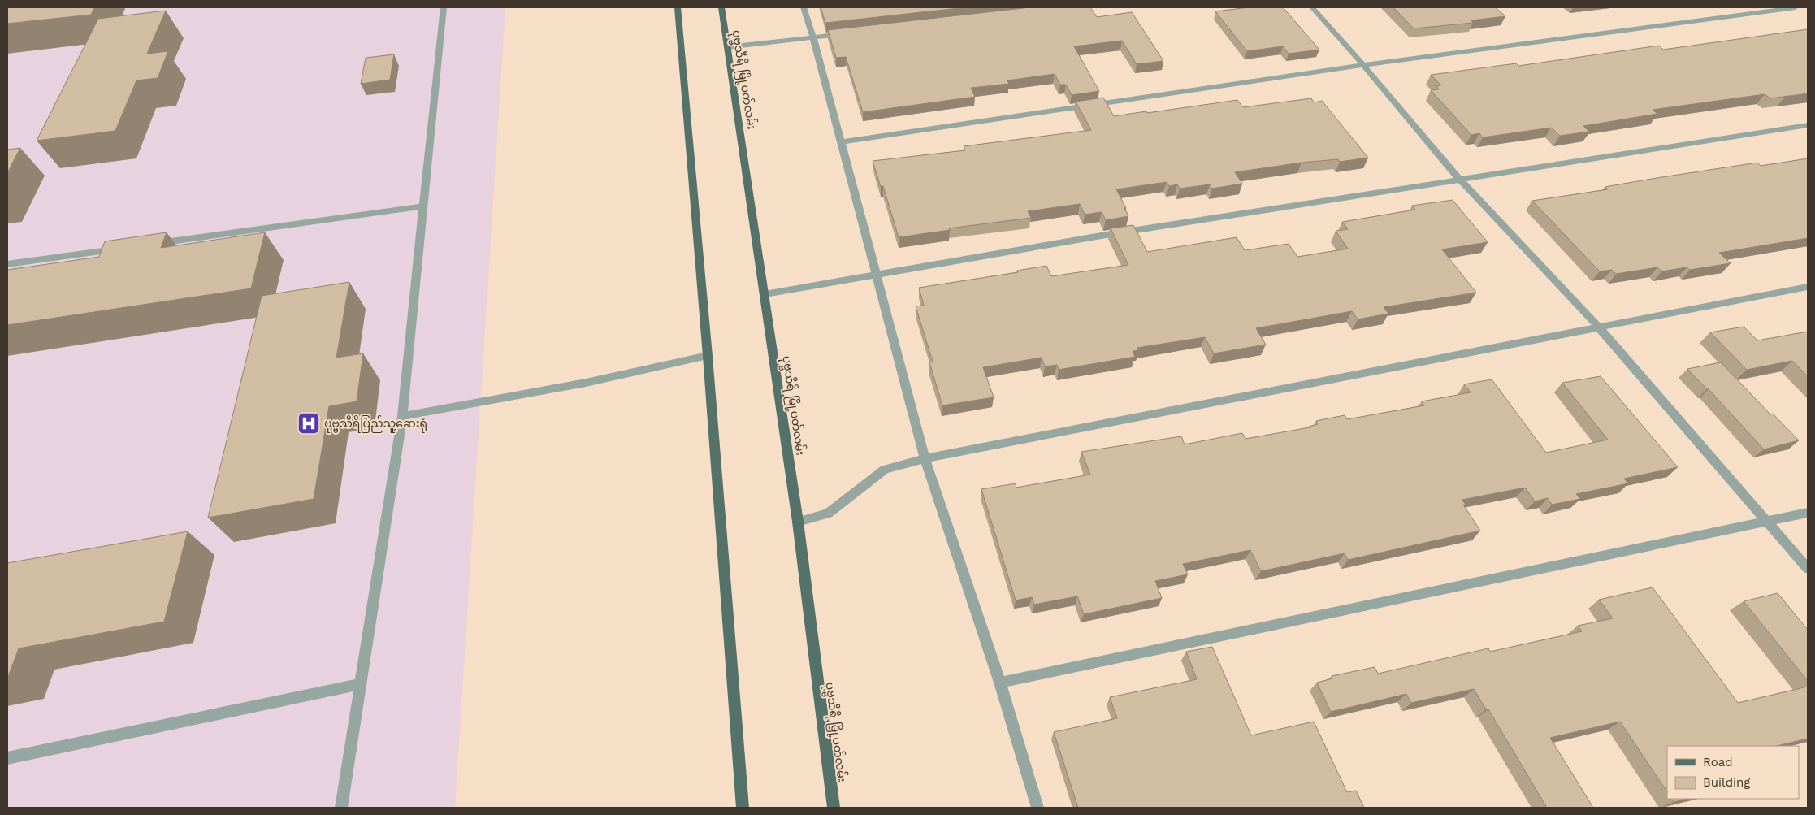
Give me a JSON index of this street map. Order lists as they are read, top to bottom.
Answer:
{
  "streets": {
    "main road": ["ပုဗ္ဗသီရိ မြို့ပတ်လမ်း"]
  },
  "places": {
    "hospital": ["ပုဗ္ဗသီရိပြည်သူ့ဆေးရုံ"]
  },
  "legend": ["Road", "Building"]
}
